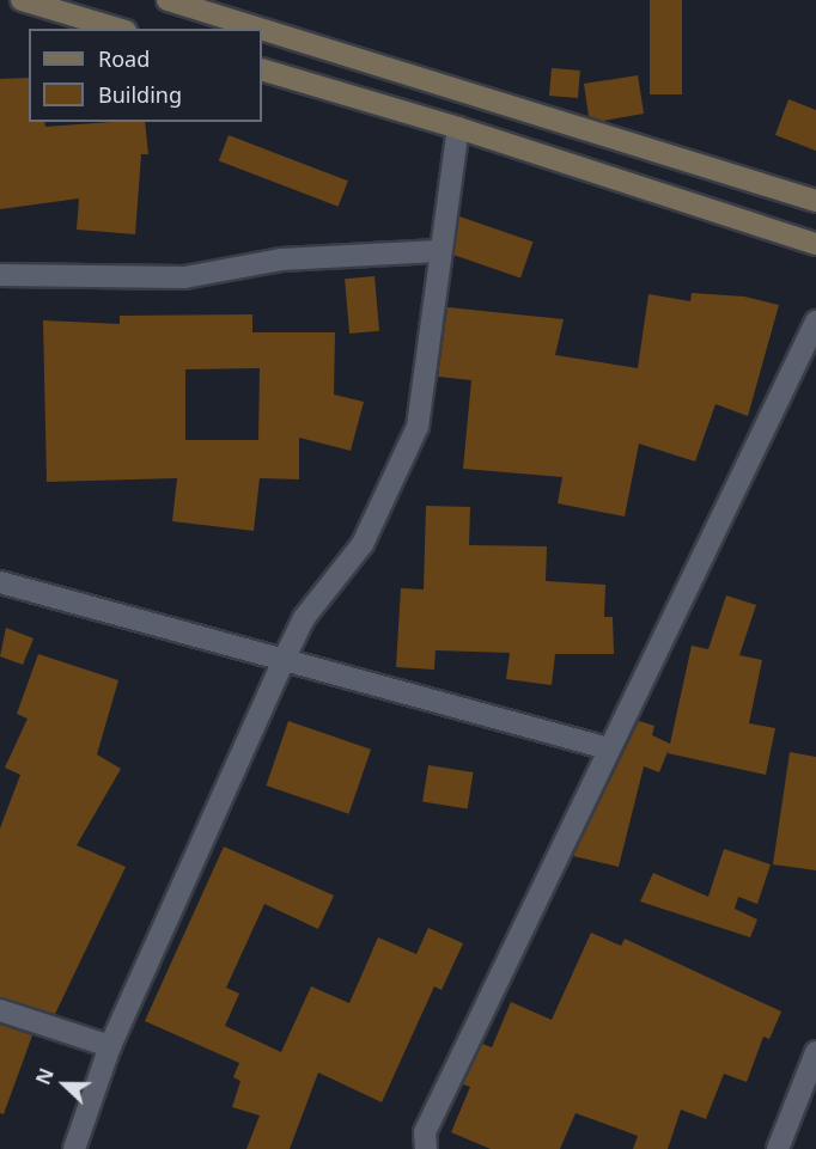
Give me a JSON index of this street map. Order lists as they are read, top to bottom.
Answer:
{
  "legend": ["Road", "Building"],
  "north": "left"
}
